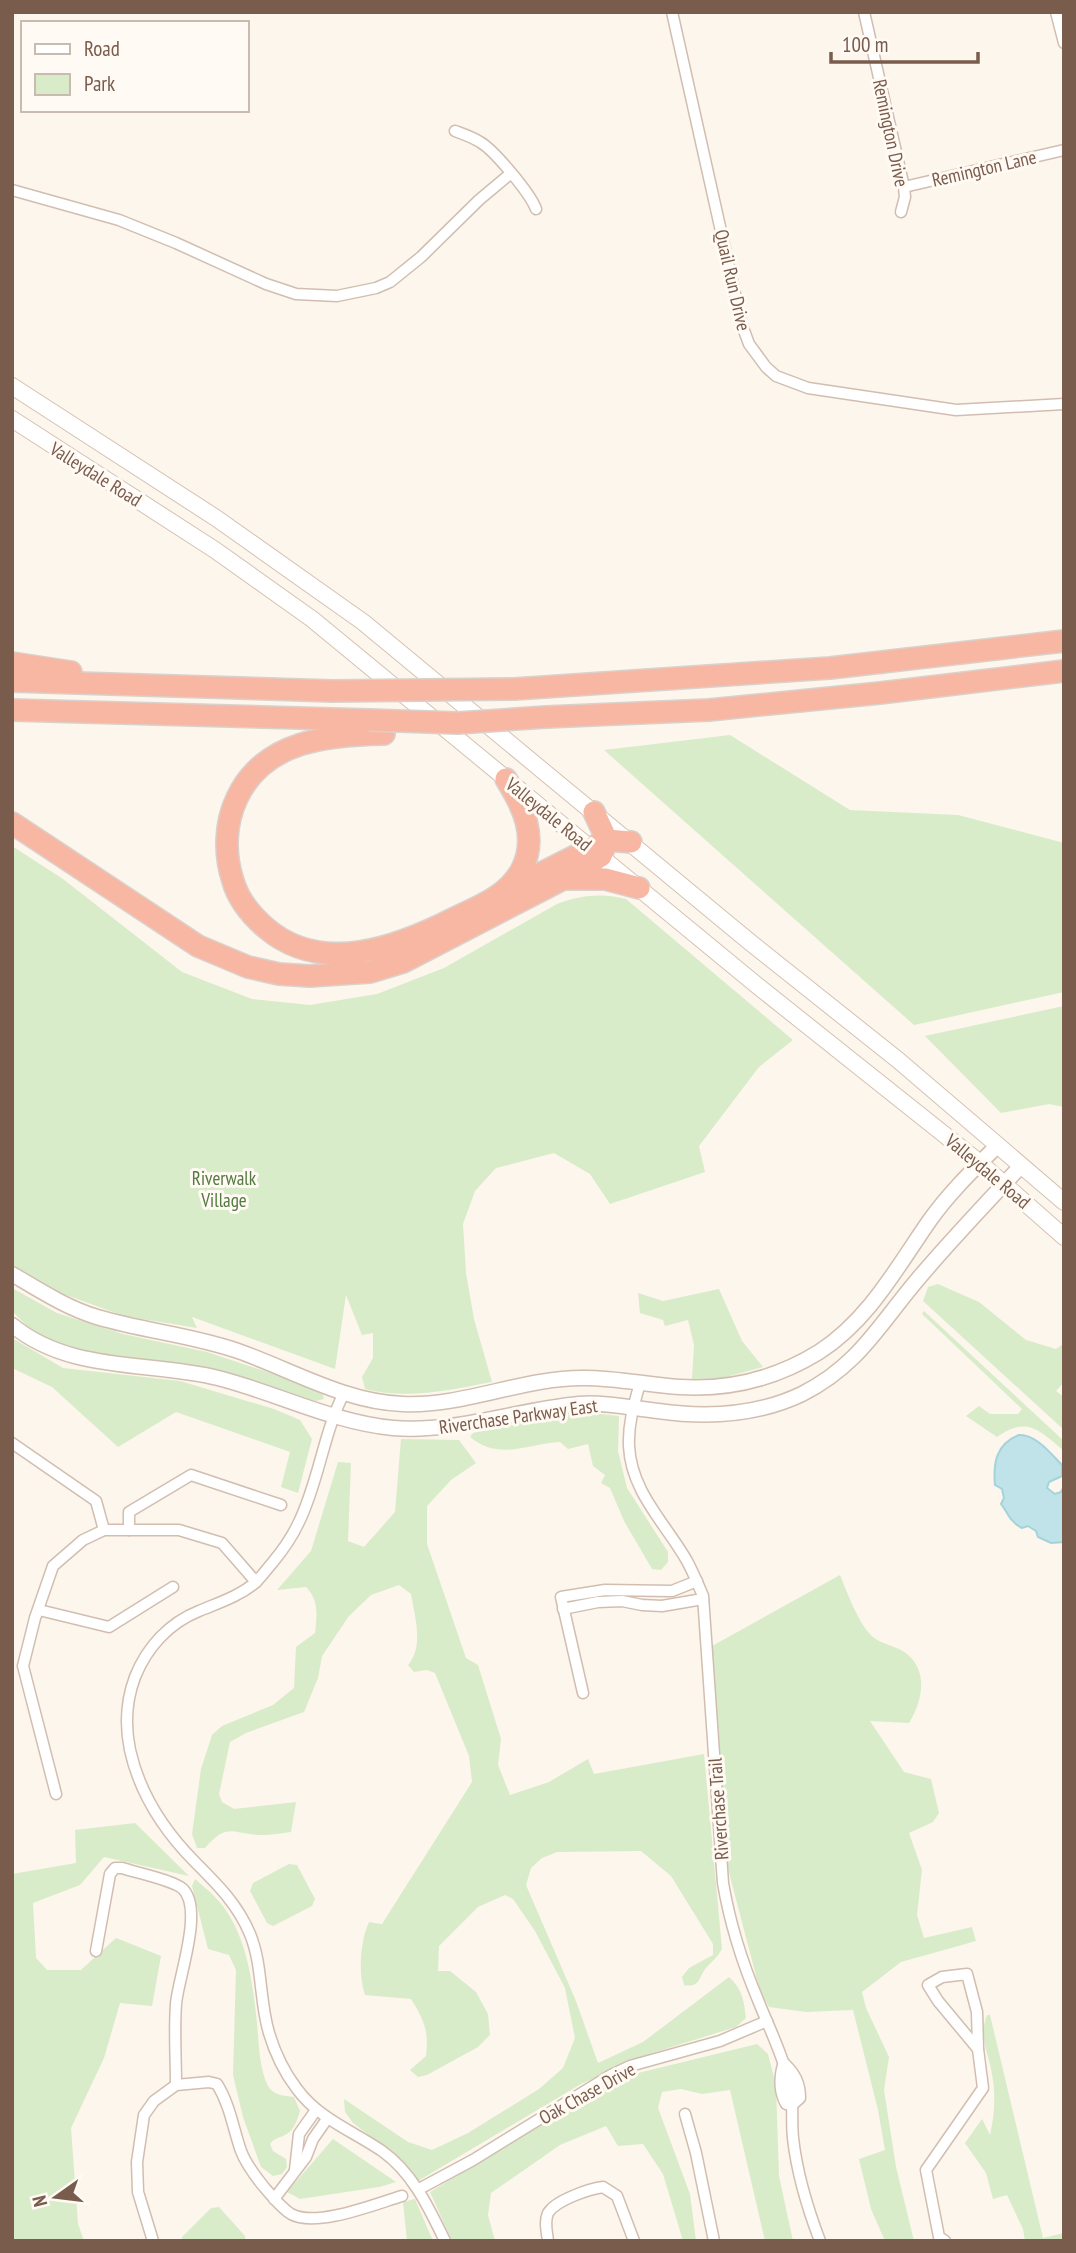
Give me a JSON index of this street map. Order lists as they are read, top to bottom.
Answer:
{
  "streets": {
    "main road": ["Valleydale Road"],
    "street": [
      "Remington Drive",
      "Remington Lane",
      "Quail Run Drive",
      "Riverchase Parkway East",
      "Riverchase Trail",
      "Oak Chase Drive"
    ]
  },
  "crossings": [
    ["Remington Drive", "Remington Lane"],
    ["Valleydale Road", "Riverchase Parkway East"],
    ["Riverchase Parkway East", "Riverchase Trail"],
    ["Riverchase Trail", "Oak Chase Drive"]
  ],
  "parks": ["Riverwalk Village"],
  "legend": ["Road", "Park"],
  "scale_bar": "100 m",
  "north": "left"
}
